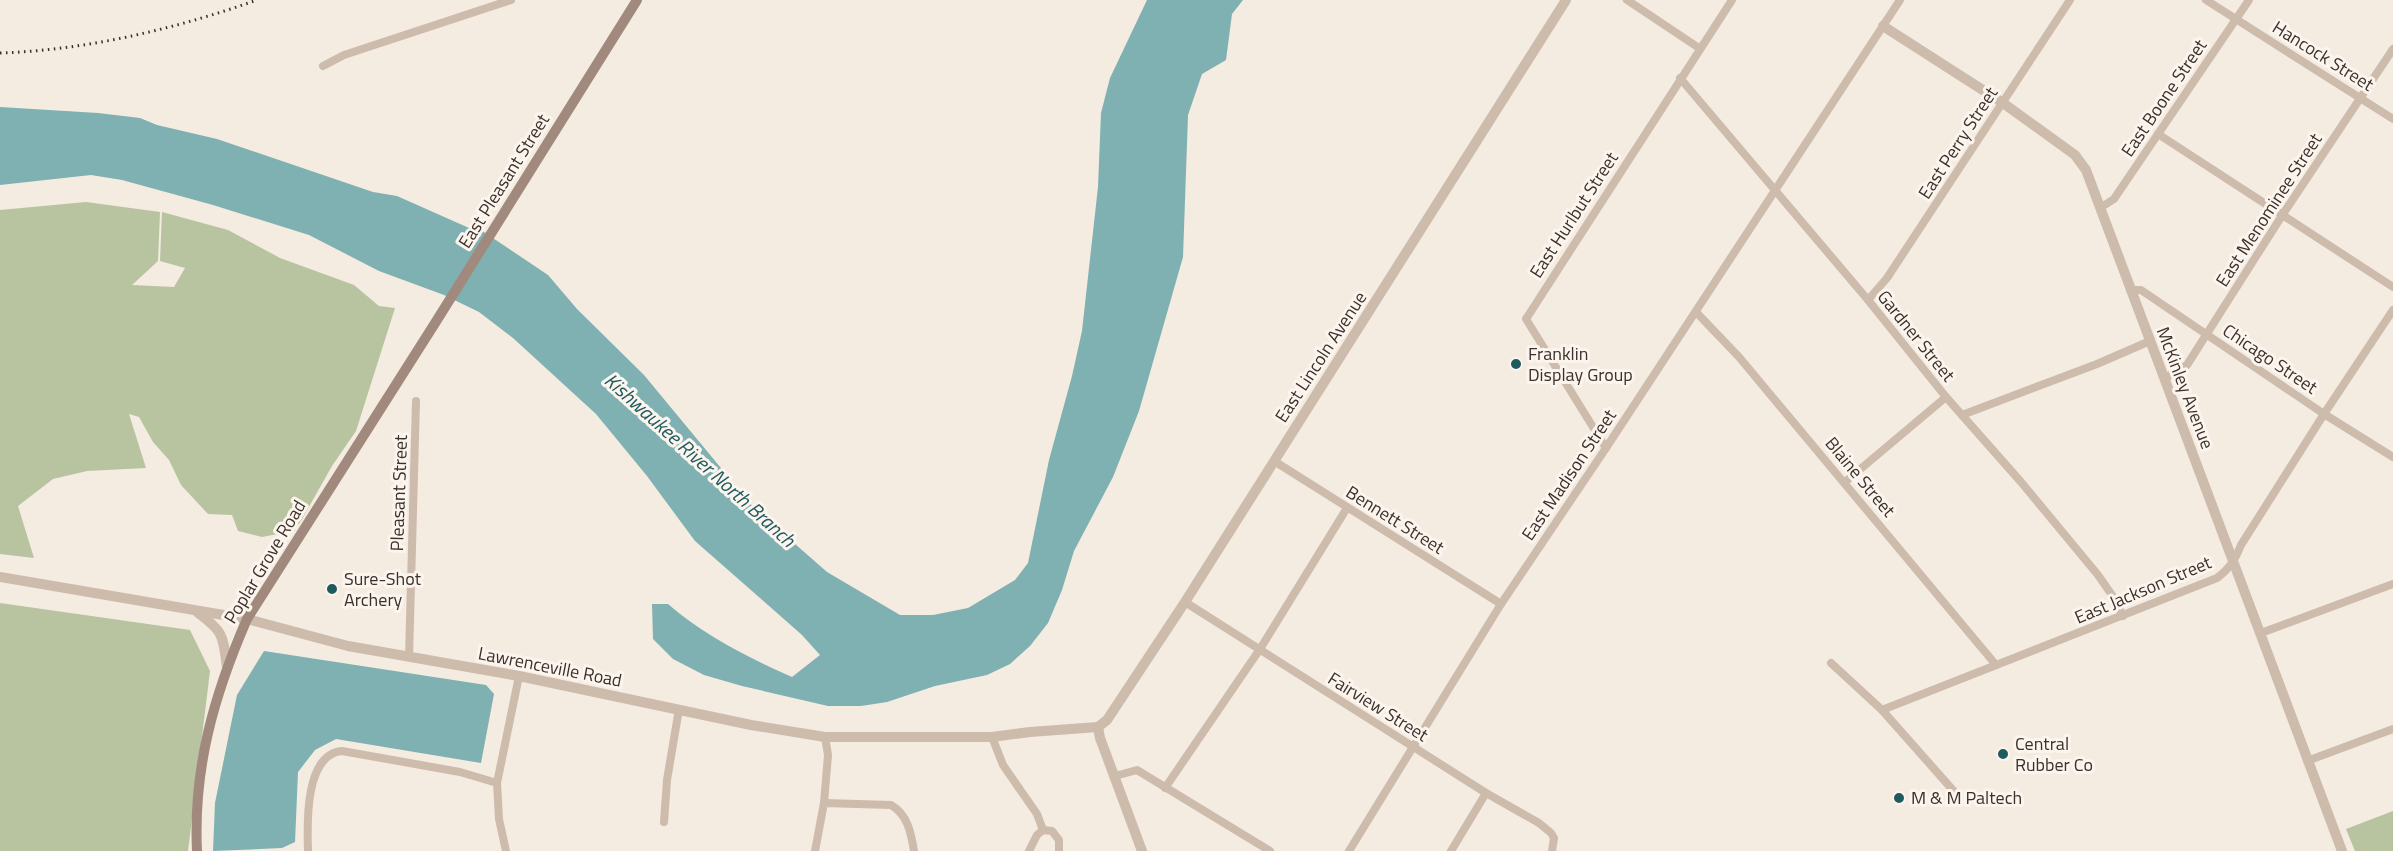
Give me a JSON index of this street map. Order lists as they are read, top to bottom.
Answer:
{
  "streets": {
    "main road": ["East Pleasant Street", "Poplar Grove Road"],
    "street": [
      "Hancock Street",
      "East Boone Street",
      "East Perry Street",
      "East Menominee Street",
      "East Hurlbut Street",
      "Gardner Street",
      "East Lincoln Avenue",
      "Chicago Street",
      "McKinley Avenue",
      "East Madison Street",
      "Blaine Street",
      "Pleasant Street",
      "Bennett Street",
      "East Jackson Street",
      "Lawrenceville Road",
      "Fairview Street"
    ]
  },
  "crossings": [
    ["Hancock Street", "East Boone Street"],
    ["Hancock Street", "East Menominee Street"],
    ["East Boone Street", "McKinley Avenue"],
    ["East Perry Street", "Gardner Street"],
    ["East Perry Street", "McKinley Avenue"],
    ["East Pleasant Street", "Poplar Grove Road"],
    ["East Menominee Street", "Chicago Street"],
    ["East Menominee Street", "McKinley Avenue"],
    ["East Hurlbut Street", "Gardner Street"],
    ["East Hurlbut Street", "East Madison Street"],
    ["Gardner Street", "East Madison Street"],
    ["Gardner Street", "East Jackson Street"],
    ["East Lincoln Avenue", "Bennett Street"],
    ["East Lincoln Avenue", "Lawrenceville Road"],
    ["East Lincoln Avenue", "Fairview Street"],
    ["Chicago Street", "McKinley Avenue"],
    ["Chicago Street", "East Jackson Street"],
    ["McKinley Avenue", "East Madison Street"],
    ["McKinley Avenue", "East Jackson Street"],
    ["East Madison Street", "Blaine Street"],
    ["East Madison Street", "Bennett Street"],
    ["East Madison Street", "Fairview Street"],
    ["Blaine Street", "East Jackson Street"],
    ["Pleasant Street", "Lawrenceville Road"],
    ["Poplar Grove Road", "Lawrenceville Road"]
  ],
  "water": ["Kishwaukee River North Branch"],
  "places": [
    "Franklin Display Group",
    "Sure-Shot Archery",
    "Central Rubber Co",
    "M & M Paltech"
  ]
}
